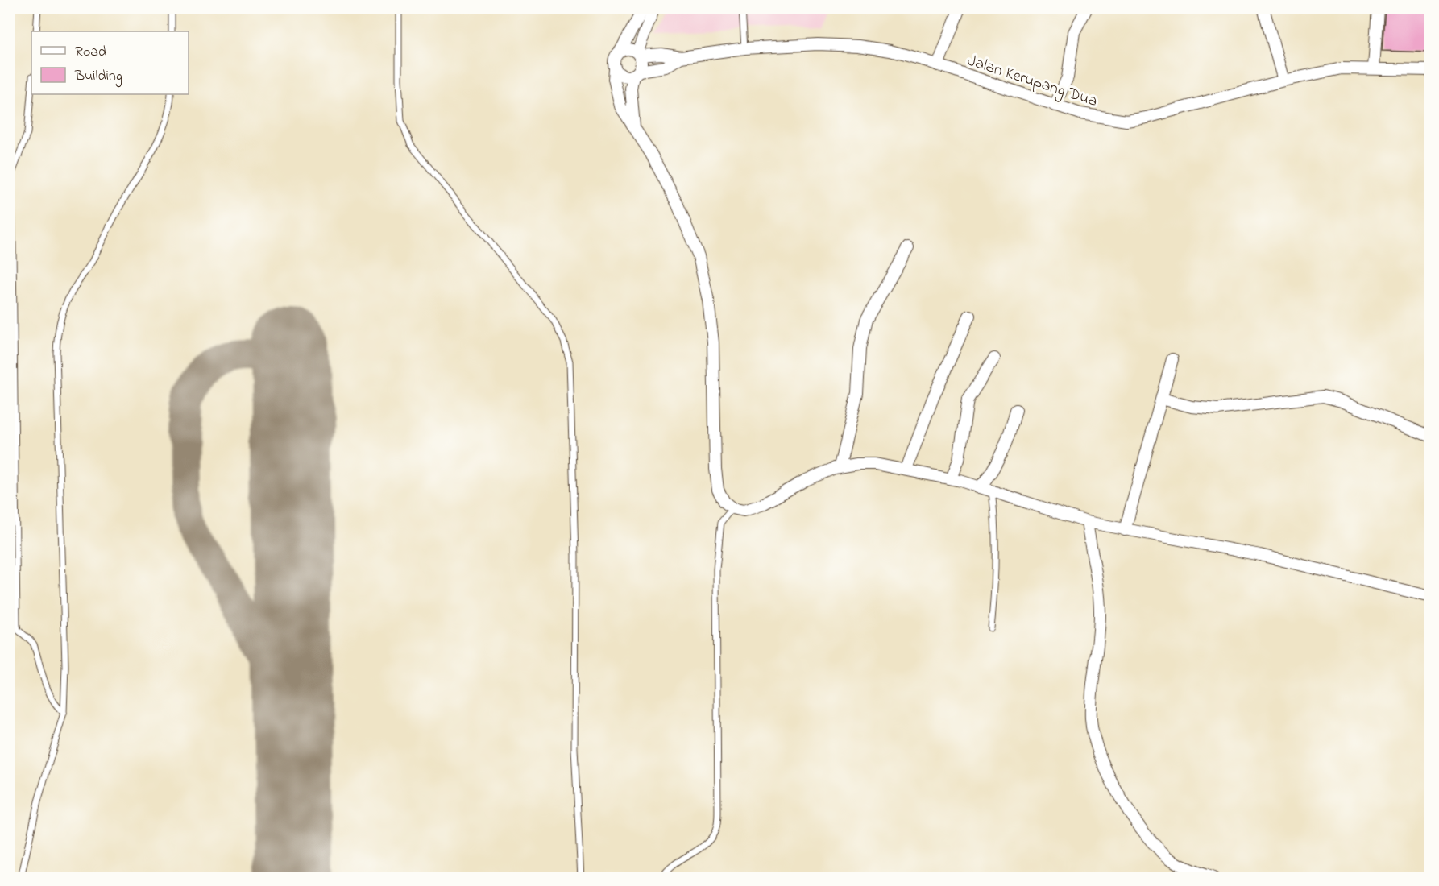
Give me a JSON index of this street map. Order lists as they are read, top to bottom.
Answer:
{
  "streets": {
    "street": ["Jalan Kerupang Dua"]
  },
  "legend": ["Road", "Building"]
}
